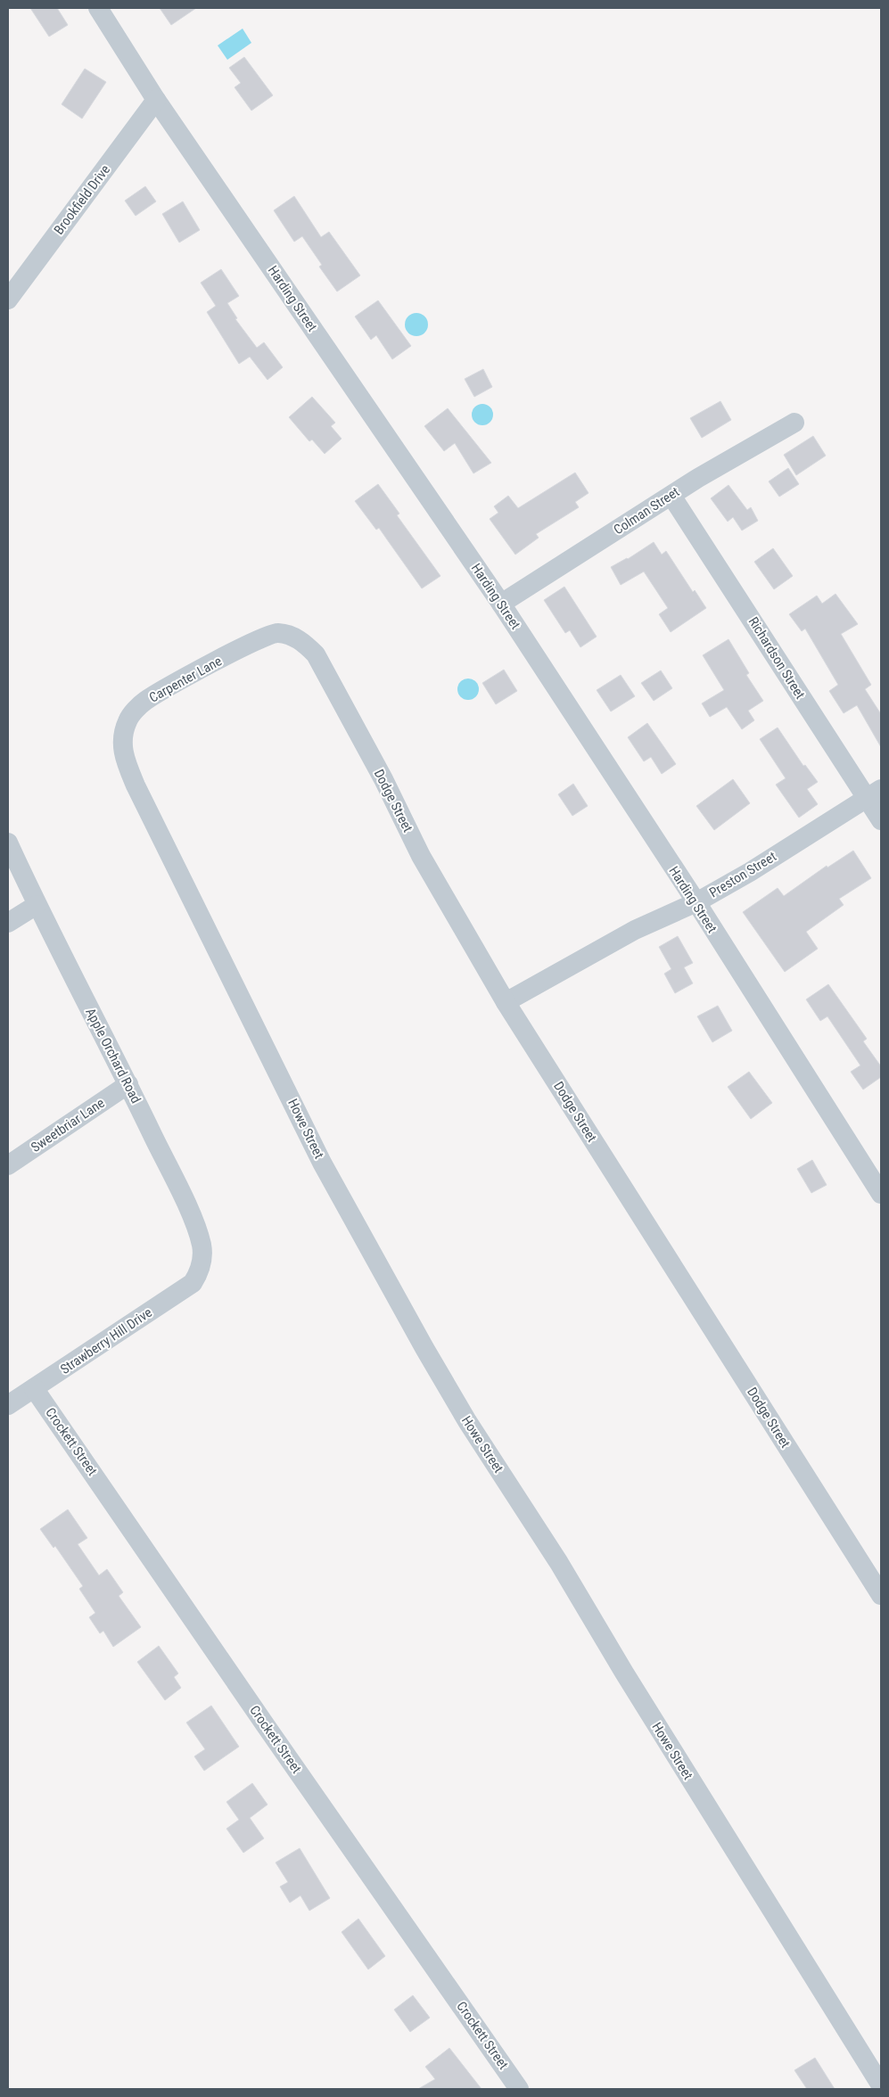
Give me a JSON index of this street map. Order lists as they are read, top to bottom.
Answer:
{
  "streets": {
    "street": [
      "Brookfield Drive",
      "Harding Street",
      "Colman Street",
      "Richardson Street",
      "Carpenter Lane",
      "Dodge Street",
      "Preston Street",
      "Apple Orchard Road",
      "Sweetbriar Lane",
      "Howe Street",
      "Strawberry Hill Drive",
      "Crockett Street"
    ]
  },
  "crossings": [
    ["Brookfield Drive", "Harding Street"],
    ["Harding Street", "Colman Street"],
    ["Harding Street", "Preston Street"],
    ["Colman Street", "Richardson Street"],
    ["Richardson Street", "Preston Street"],
    ["Carpenter Lane", "Dodge Street"],
    ["Carpenter Lane", "Howe Street"],
    ["Dodge Street", "Preston Street"],
    ["Apple Orchard Road", "Sweetbriar Lane"],
    ["Apple Orchard Road", "Strawberry Hill Drive"],
    ["Strawberry Hill Drive", "Crockett Street"]
  ]
}
